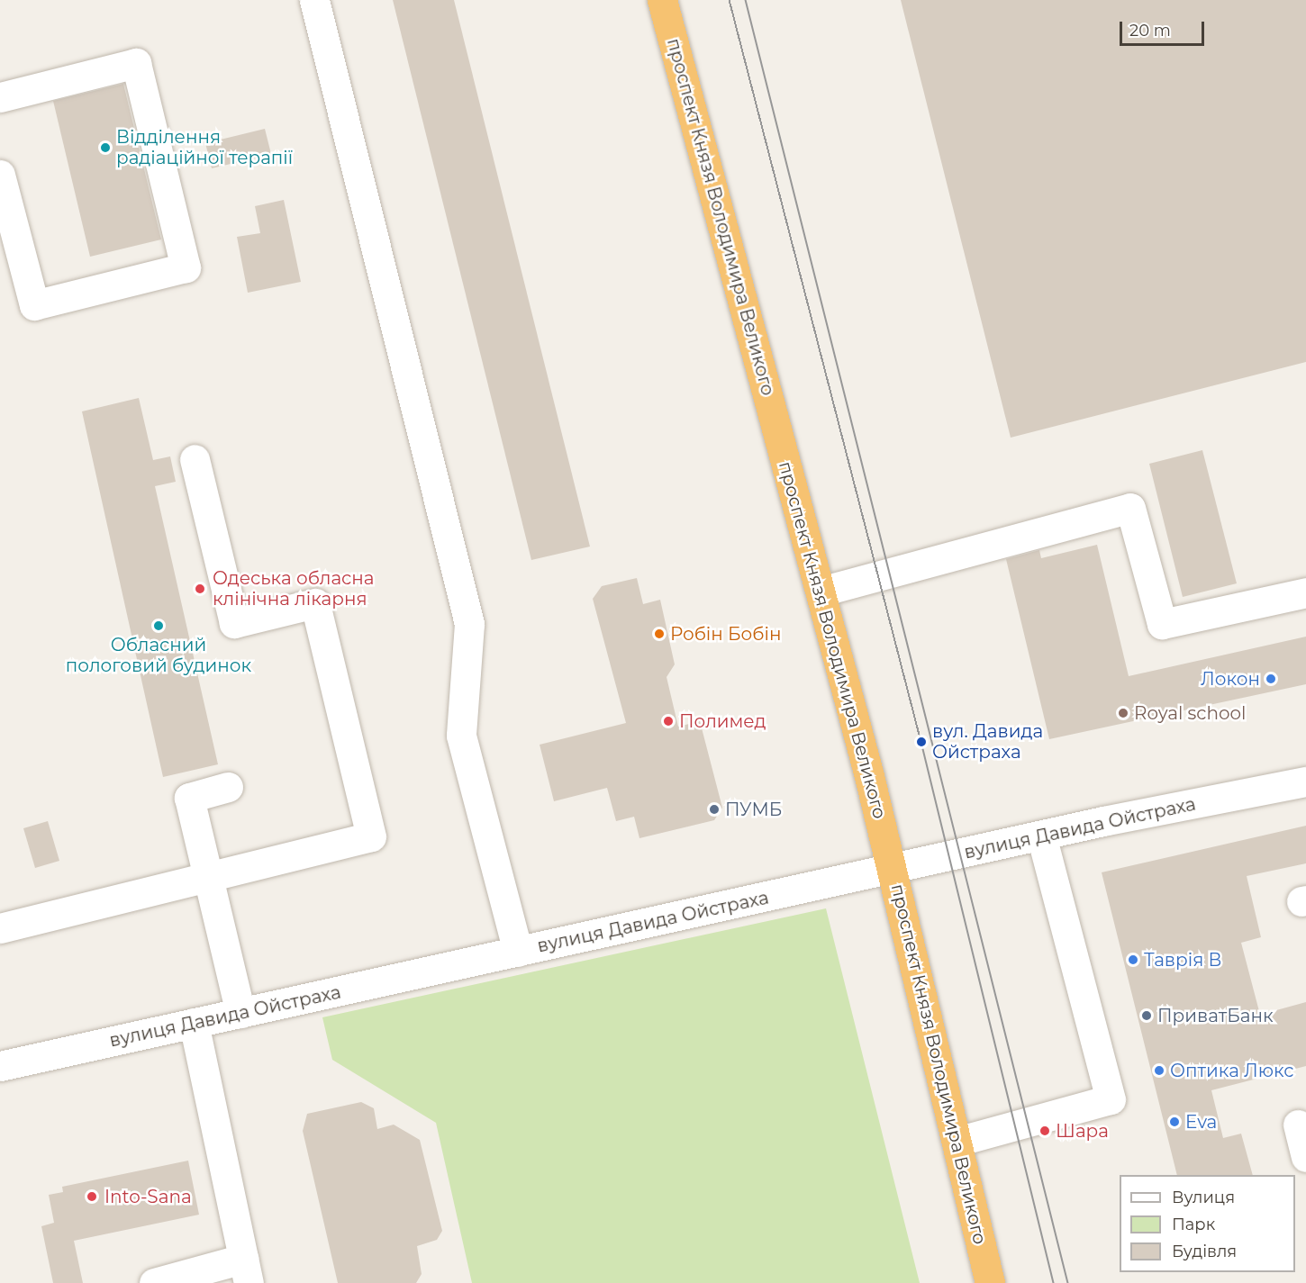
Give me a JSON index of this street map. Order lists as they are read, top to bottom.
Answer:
{
  "streets": {
    "highway": ["проспект Князя Володимира Великого"],
    "street": ["вулиця Давида Ойстраха"]
  },
  "crossings": [
    ["проспект Князя Володимира Великого", "вулиця Давида Ойстраха"]
  ],
  "places": [
    "Відділення радіаційної терапії",
    "Одеська обласна клінічна лікарня",
    "Обласний пологовий будинок",
    "Робін Бобін",
    "Локон",
    "Royal school",
    "Полимед",
    "вул. Давида Ойстраха",
    "ПУМБ",
    "Таврія В",
    "ПриватБанк",
    "Оптика Люкс",
    "Eva",
    "Шара",
    "Into-Sana"
  ],
  "legend": ["Вулиця", "Парк", "Будівля"],
  "scale_bar": "20 m"
}
